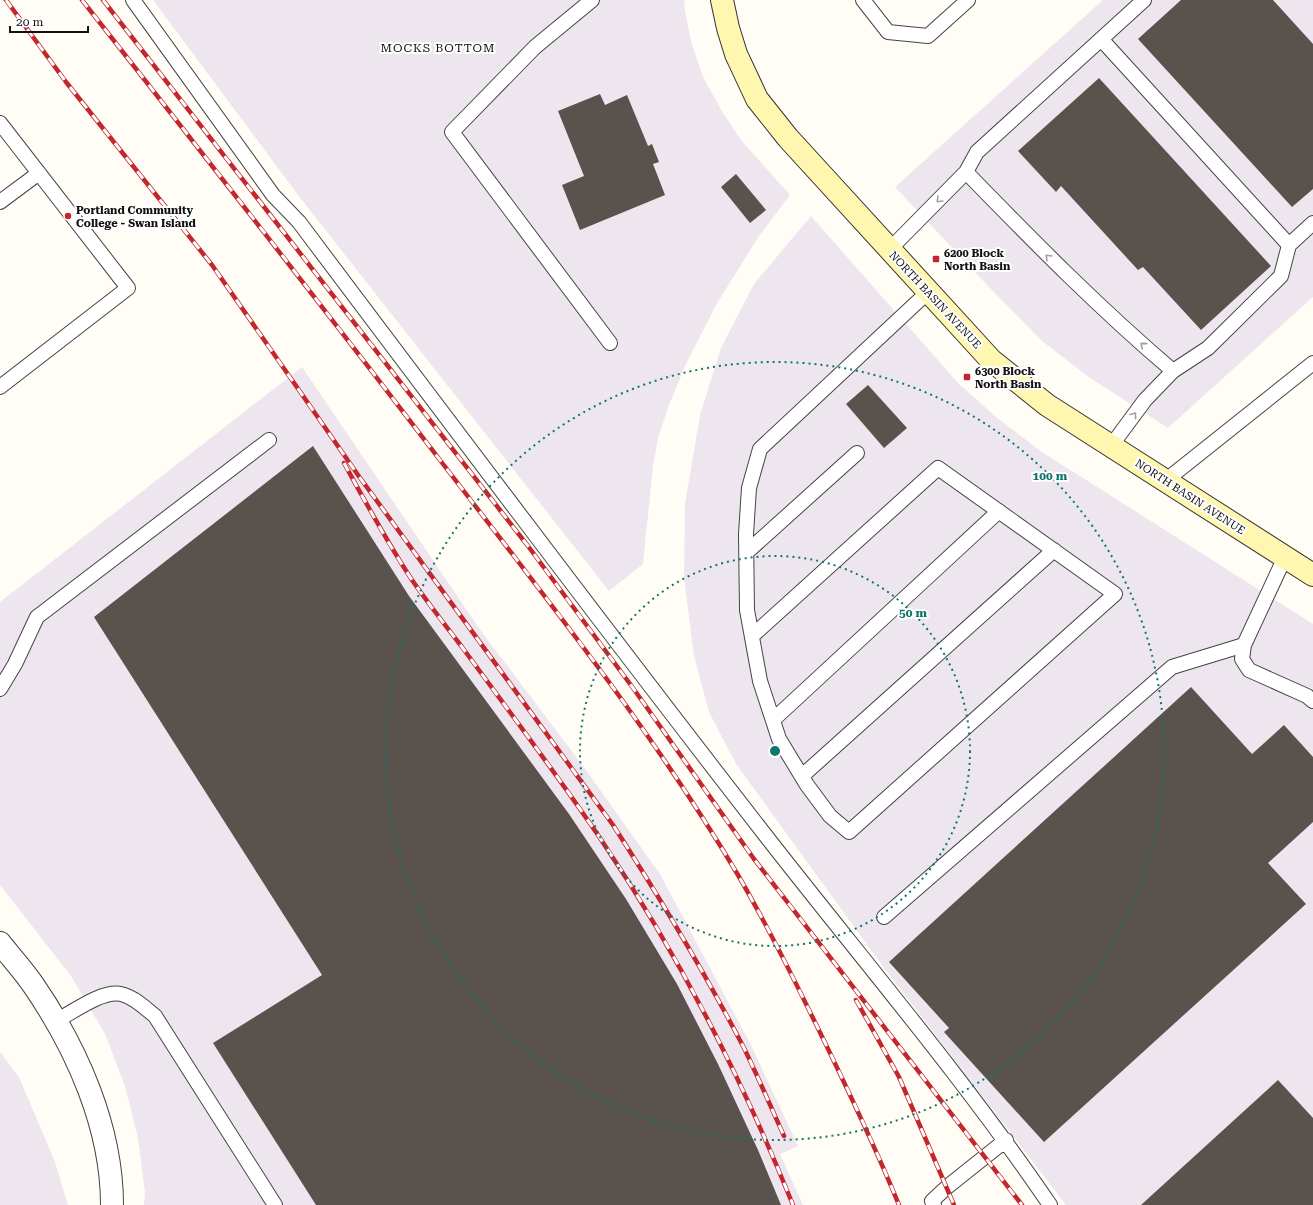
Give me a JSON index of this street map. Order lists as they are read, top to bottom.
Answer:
{
  "streets": {
    "street": ["NORTH BASIN AVENUE"]
  },
  "districts": ["MOCKS BOTTOM"],
  "places": {
    "other": ["Portland Community College - Swan Island"],
    "transit": ["6200 Block North Basin", "6300 Block North Basin"]
  },
  "scale_bar": "20 m",
  "rings": ["100 m", "50 m"]
}
